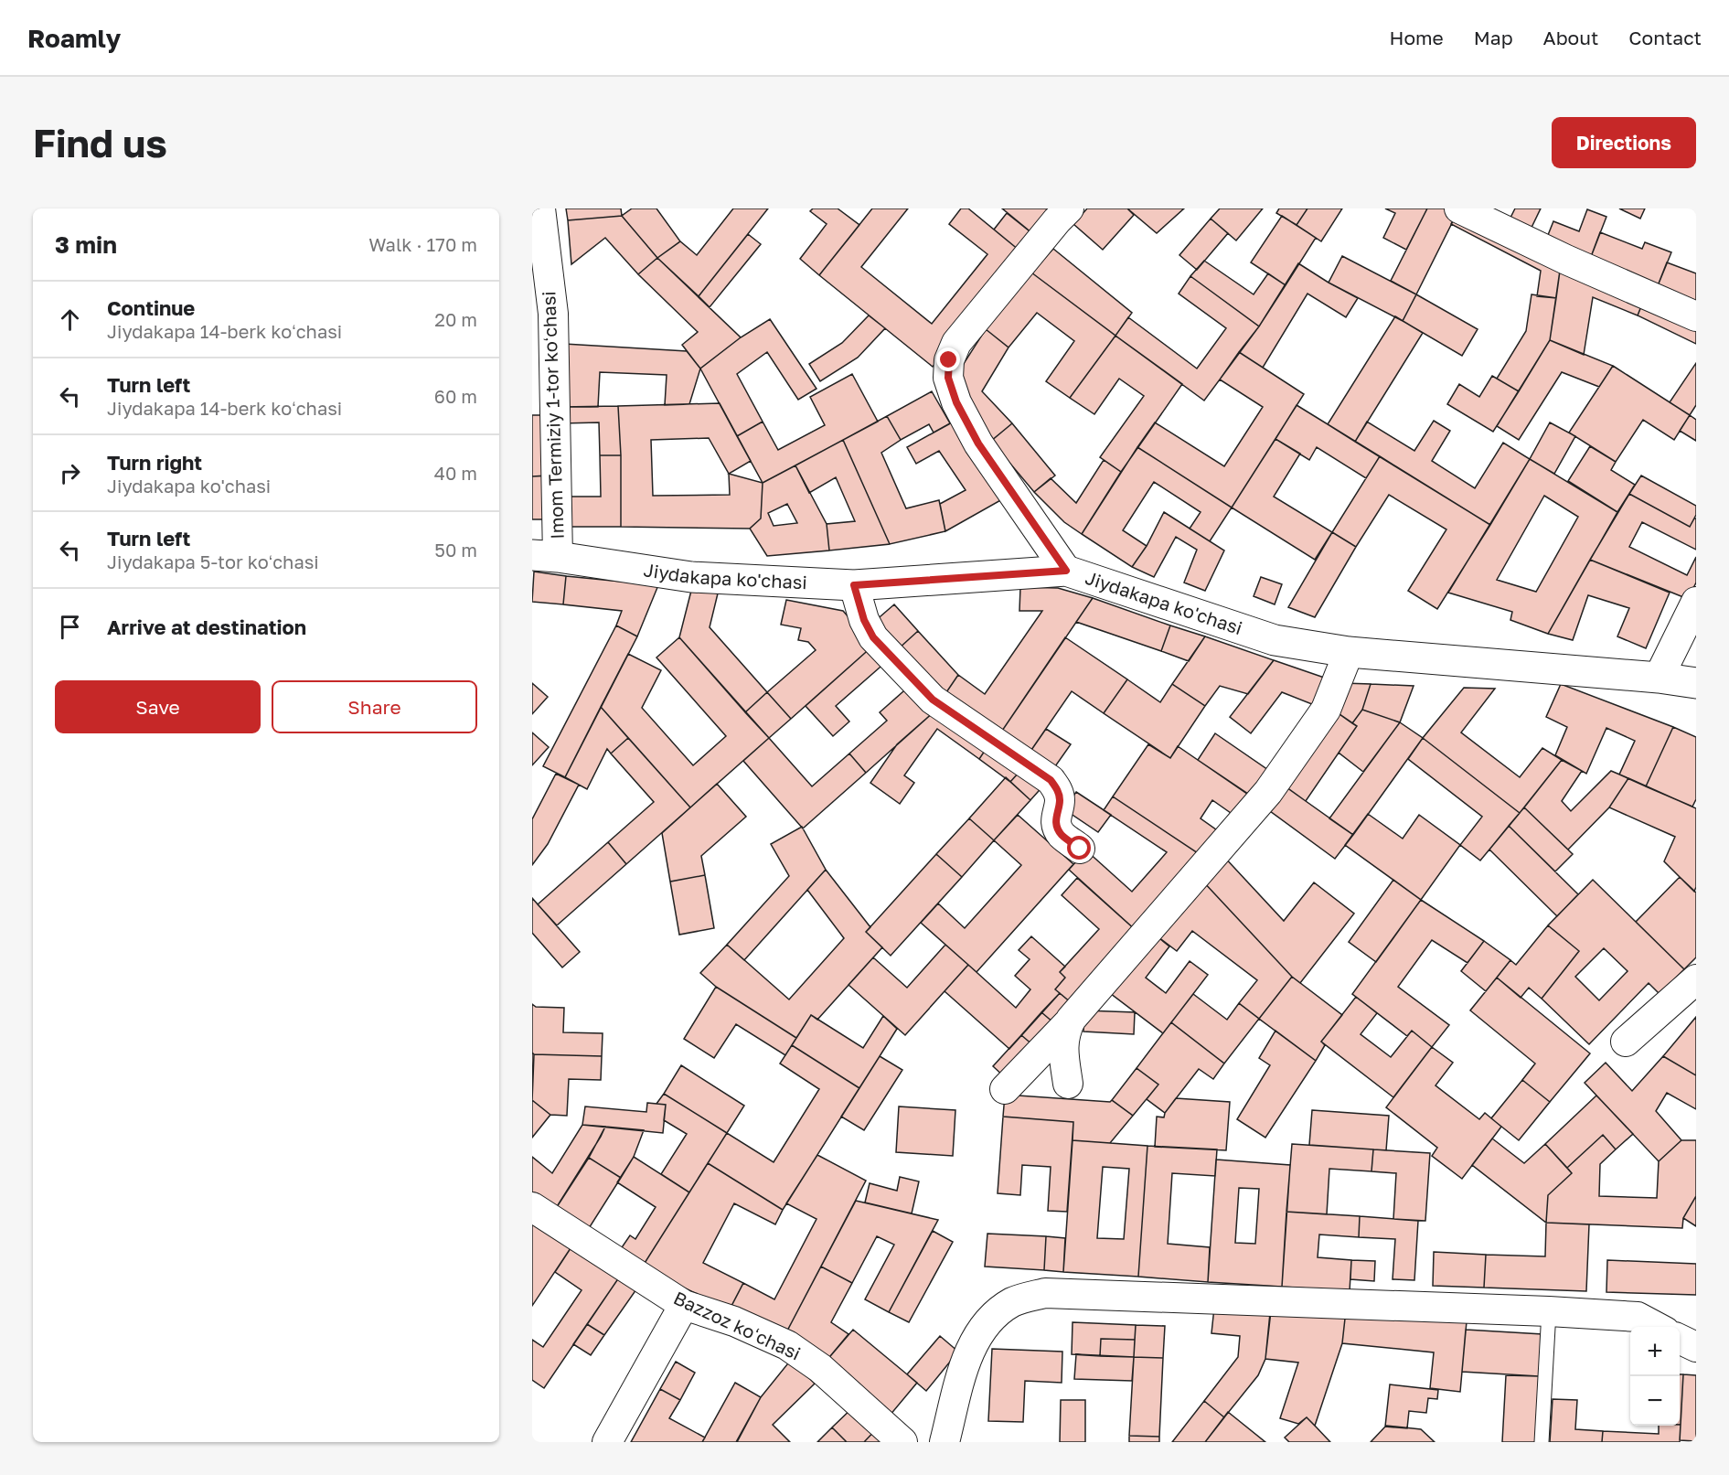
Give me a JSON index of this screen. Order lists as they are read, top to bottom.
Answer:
{
  "streets": {
    "street": ["Imom Termiziy 1-tor koʻchasi", "Jiydakapa ko'chasi", "Bazzoz koʻchasi"]
  },
  "crossings": [
    ["Imom Termiziy 1-tor koʻchasi", "Jiydakapa ko'chasi"]
  ],
  "page": {
    "header": "Roamly",
    "nav": [
      "Home",
      "Map",
      "About",
      "Contact"
    ],
    "buttons": [
      "Directions",
      ["Save", "Share"]
    ],
    "title": "Find us",
    "heading": ["3 min", "Walk · 170 m"],
    "list": [
      ["Continue", "Jiydakapa 14-berk koʻchasi", "20 m"],
      ["Turn left", "Jiydakapa 14-berk koʻchasi", "60 m"],
      ["Turn right", "Jiydakapa ko'chasi", "40 m"],
      ["Turn left", "Jiydakapa 5-tor koʻchasi", "50 m"],
      "Arrive at destination"
    ],
    "map_buttons": ["+", "−"]
  }
}
